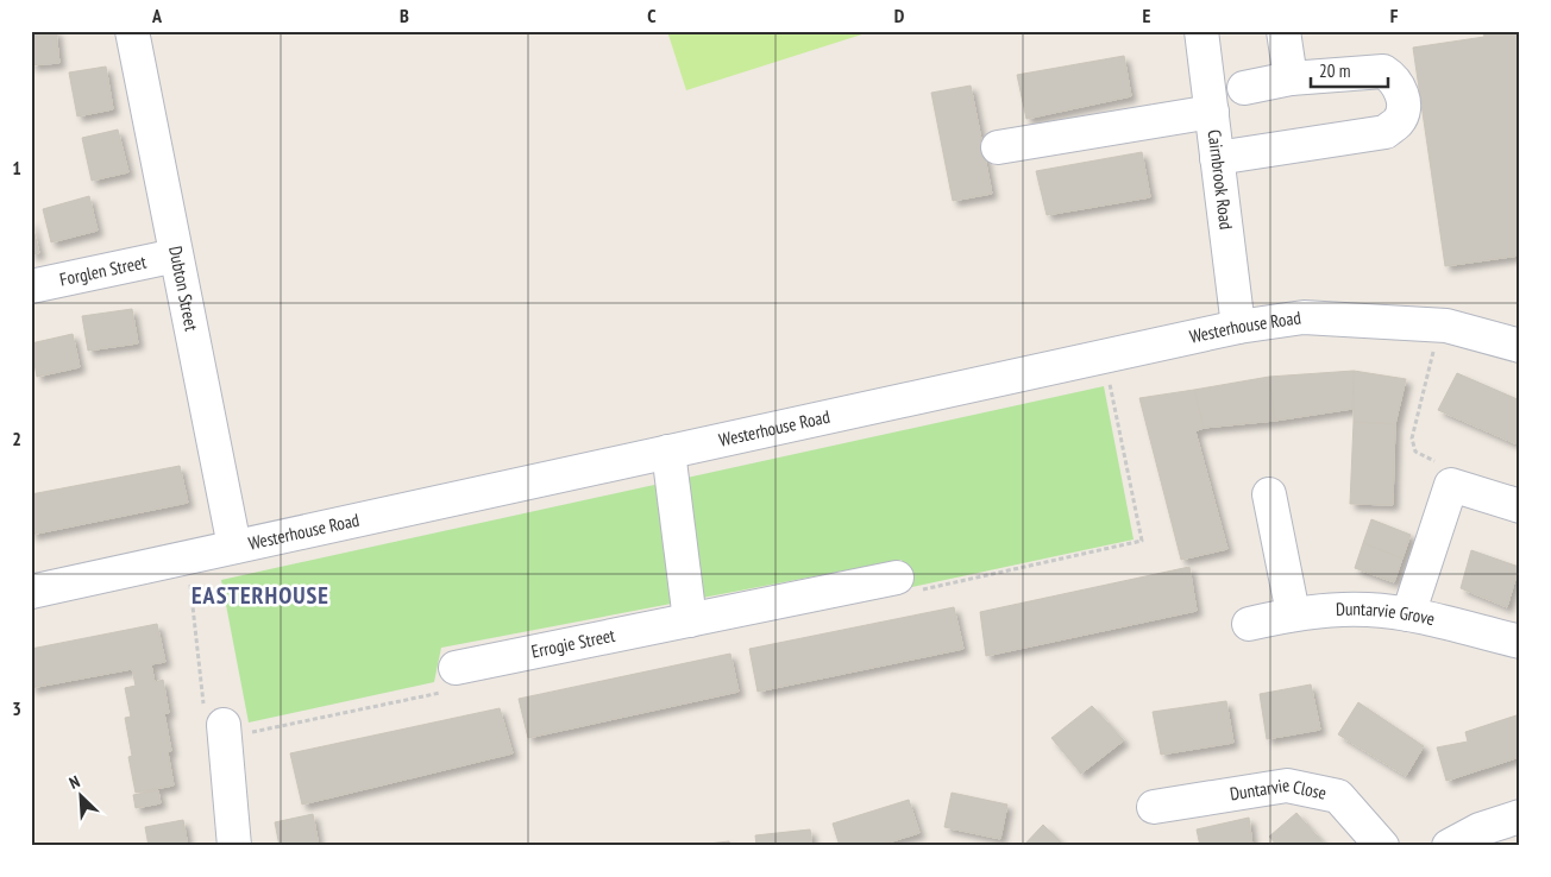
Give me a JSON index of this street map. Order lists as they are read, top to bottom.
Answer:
{
  "streets": {
    "street": [
      "Cairnbrook Road",
      "Forglen Street",
      "Dubton Street",
      "Westerhouse Road",
      "Duntarvie Grove",
      "Errogie Street",
      "Duntarvie Close"
    ]
  },
  "crossings": [
    ["Cairnbrook Road", "Westerhouse Road"],
    ["Forglen Street", "Dubton Street"],
    ["Dubton Street", "Westerhouse Road"]
  ],
  "districts": ["EASTERHOUSE"],
  "scale_bar": "20 m",
  "north": "top left",
  "grid": {
    "columns": [
      "A",
      "B",
      "C",
      "D",
      "E",
      "F"
    ],
    "rows": ["1", "2", "3"]
  }
}
